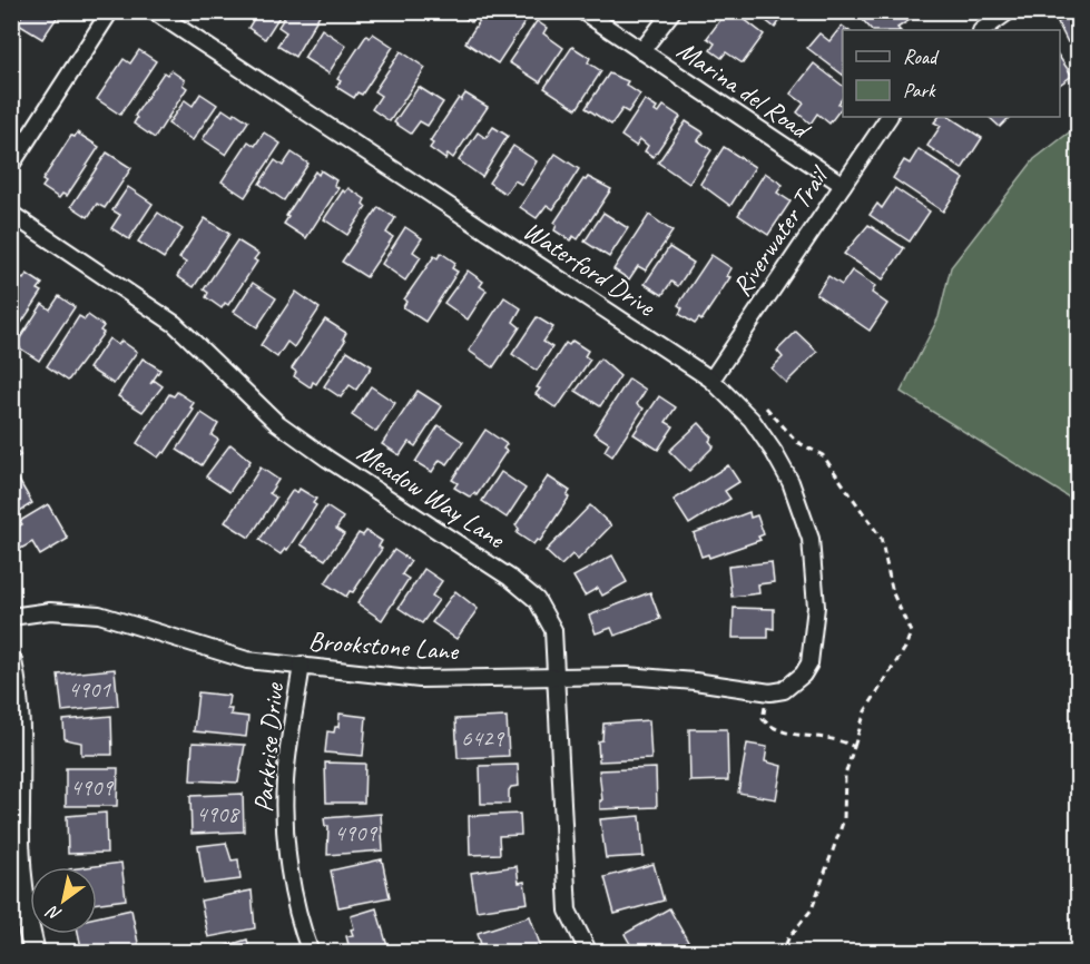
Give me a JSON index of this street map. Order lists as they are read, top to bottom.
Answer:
{
  "streets": {
    "street": [
      "Marina del Road",
      "Riverwater Trail",
      "Waterford Drive",
      "Meadow Way Lane",
      "Brookstone Lane",
      "Parkrise Drive"
    ]
  },
  "crossings": [
    ["Marina del Road", "Riverwater Trail"],
    ["Riverwater Trail", "Waterford Drive"],
    ["Waterford Drive", "Brookstone Lane"],
    ["Meadow Way Lane", "Brookstone Lane"],
    ["Brookstone Lane", "Parkrise Drive"]
  ],
  "house_numbers": [
    "4901",
    "6429",
    "4909",
    "4908",
    "4909"
  ],
  "legend": ["Road", "Park"],
  "north": "bottom left"
}
